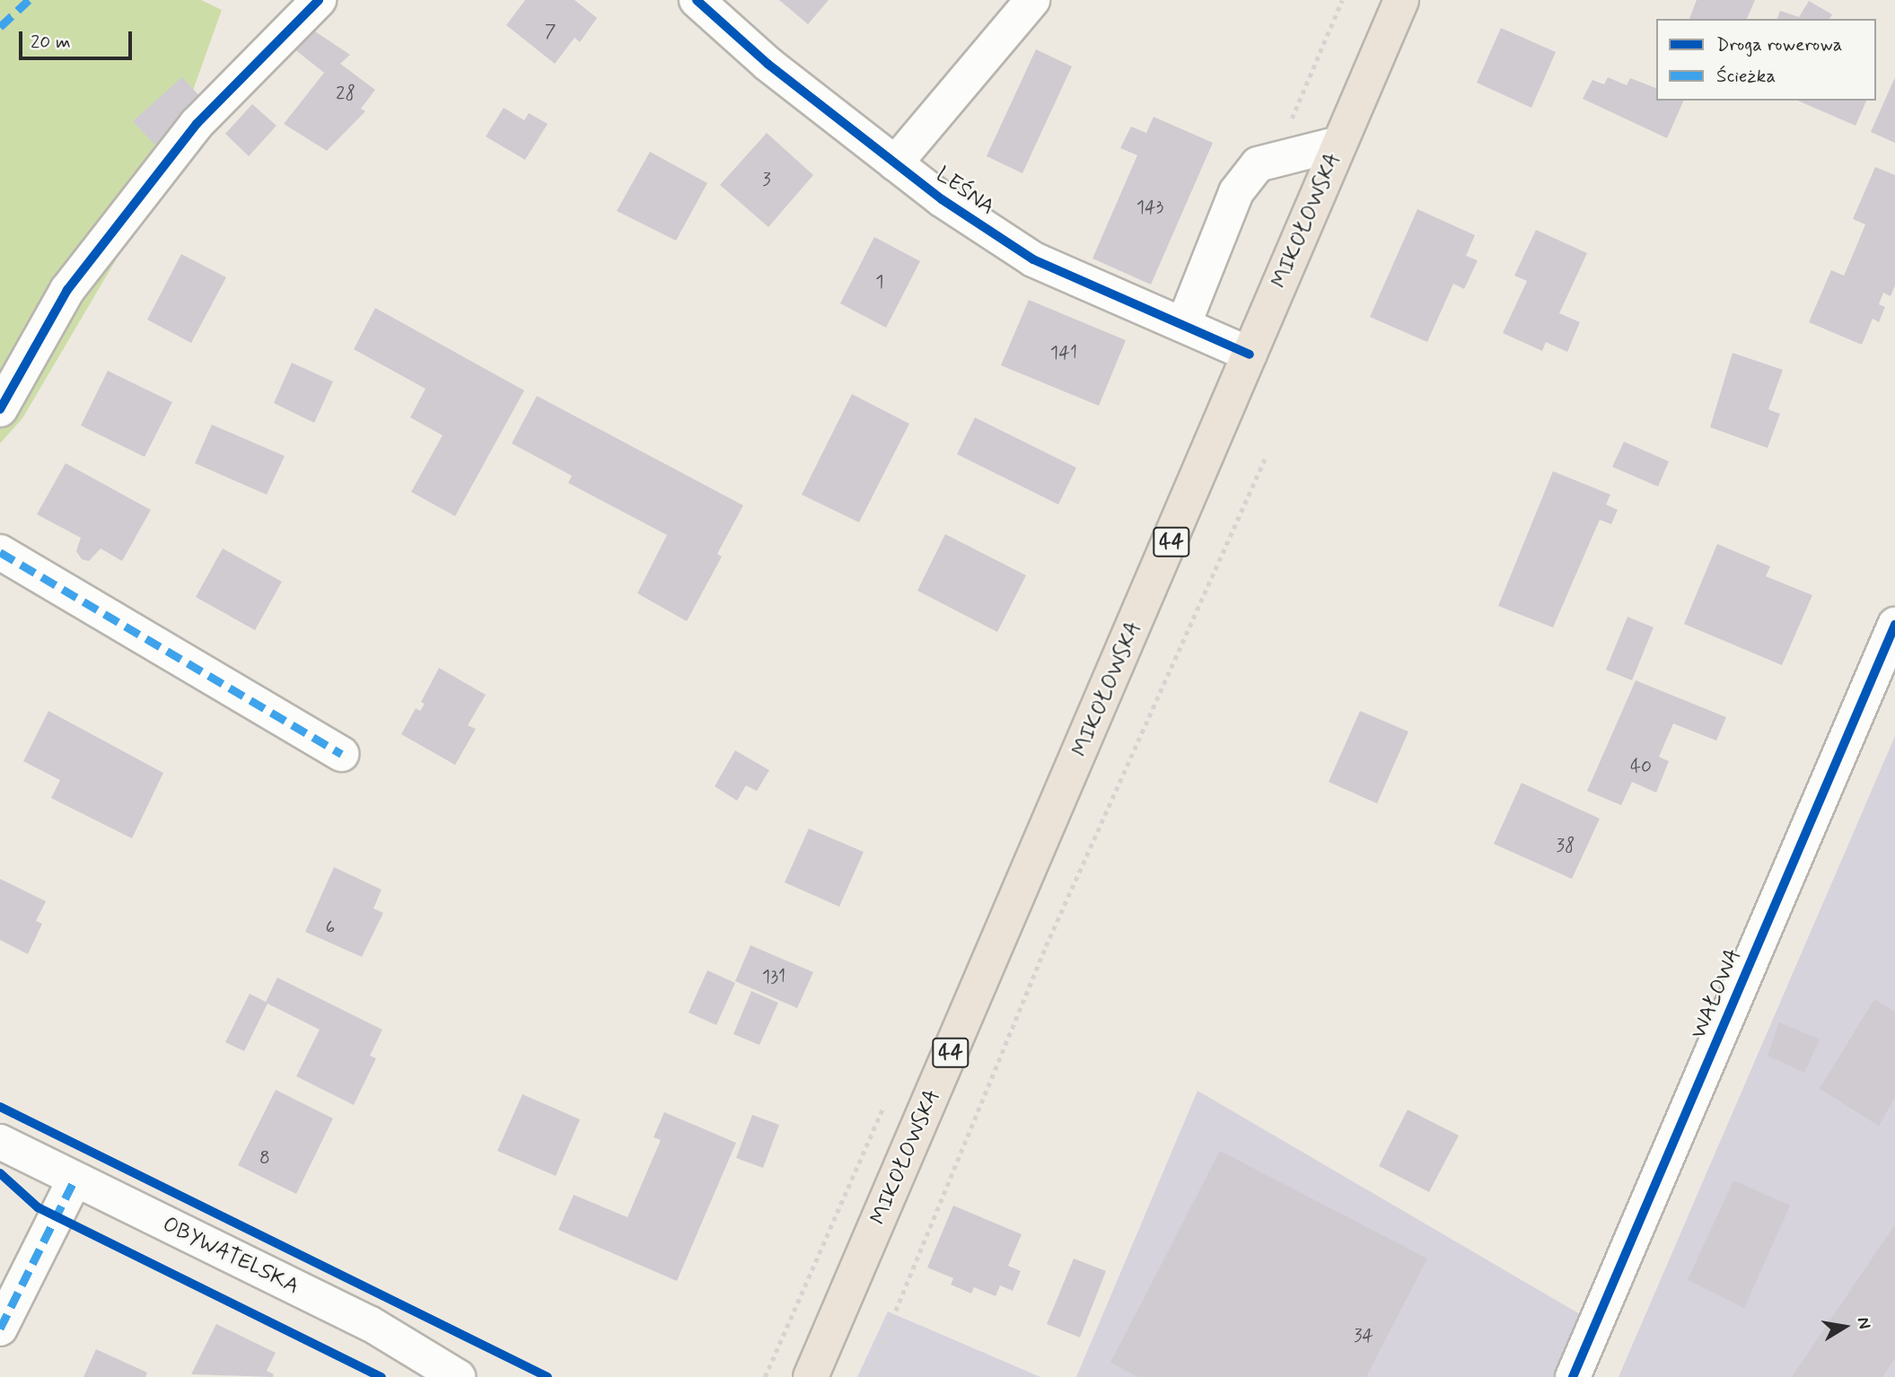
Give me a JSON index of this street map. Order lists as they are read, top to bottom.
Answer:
{
  "streets": {
    "main road": ["MIKOŁOWSKA", "44"],
    "street": ["LEŚNA", "WAŁOWA", "OBYWATELSKA"]
  },
  "crossings": [
    ["LEŚNA", "MIKOŁOWSKA"]
  ],
  "house_numbers": [
    "7",
    "28",
    "3",
    "143",
    "1",
    "141",
    "40",
    "38",
    "6",
    "131",
    "8",
    "34"
  ],
  "legend": ["Droga rowerowa", "Ścieżka"],
  "scale_bar": "20 m",
  "north": "right"
}
